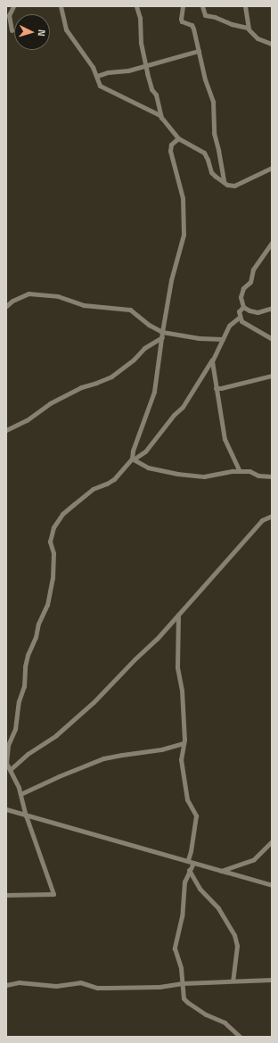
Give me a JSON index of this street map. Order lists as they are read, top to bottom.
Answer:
{
  "north": "right"
}
